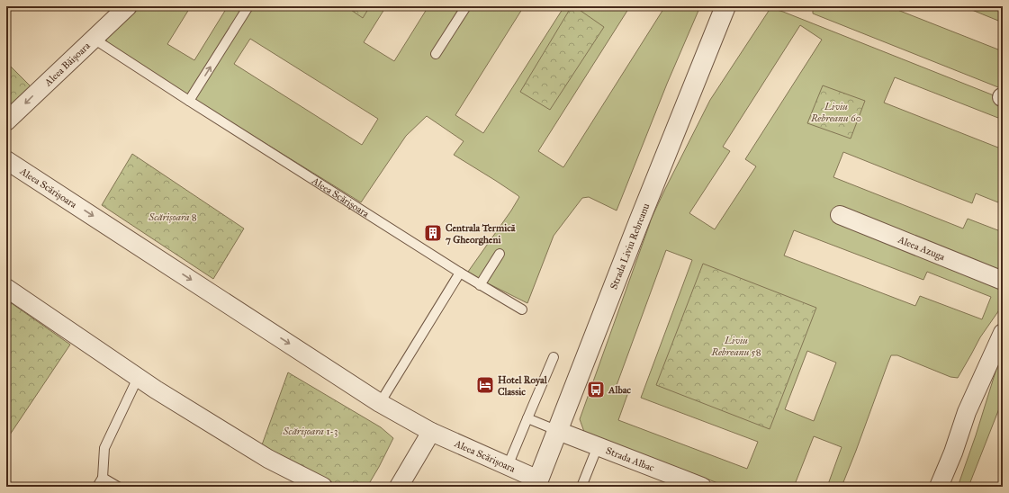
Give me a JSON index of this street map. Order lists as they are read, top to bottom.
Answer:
{
  "streets": {
    "street": [
      "Aleea Băișoara",
      "Aleea Scărișoara",
      "Strada Liviu Rebreanu",
      "Aleea Azuga",
      "Strada Albac"
    ]
  },
  "crossings": [
    ["Aleea Băișoara", "Aleea Scărișoara"],
    ["Aleea Scărișoara", "Strada Liviu Rebreanu"],
    ["Strada Liviu Rebreanu", "Strada Albac"]
  ],
  "one_way": ["Aleea Băișoara"],
  "parks": [
    "Liviu Rebreanu 60",
    "Scărișoara 8",
    "Liviu Rebreanu 58",
    "Scărișoara 1-3"
  ],
  "places": {
    "building": ["Centrala Termică 7 Gheorgheni"],
    "hotel": ["Hotel Royal Classic"],
    "bus stop": ["Albac"]
  }
}
